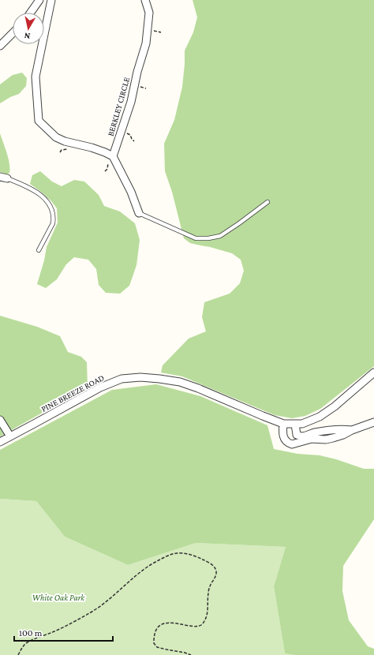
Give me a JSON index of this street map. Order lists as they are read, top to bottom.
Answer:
{
  "streets": {
    "street": ["BERKLEY CIRCLE", "PINE BREEZE ROAD"]
  },
  "parks": ["White Oak Park"],
  "scale_bar": "100 m",
  "north": "bottom"
}
